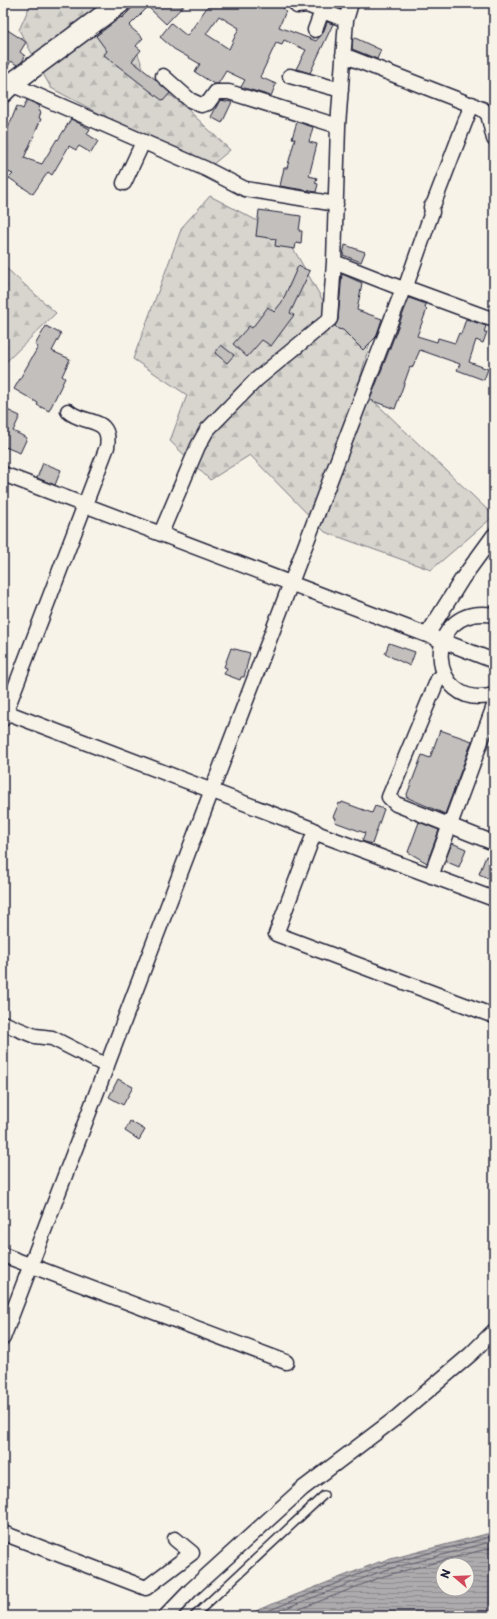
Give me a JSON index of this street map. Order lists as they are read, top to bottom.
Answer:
{
  "north": "left"
}
